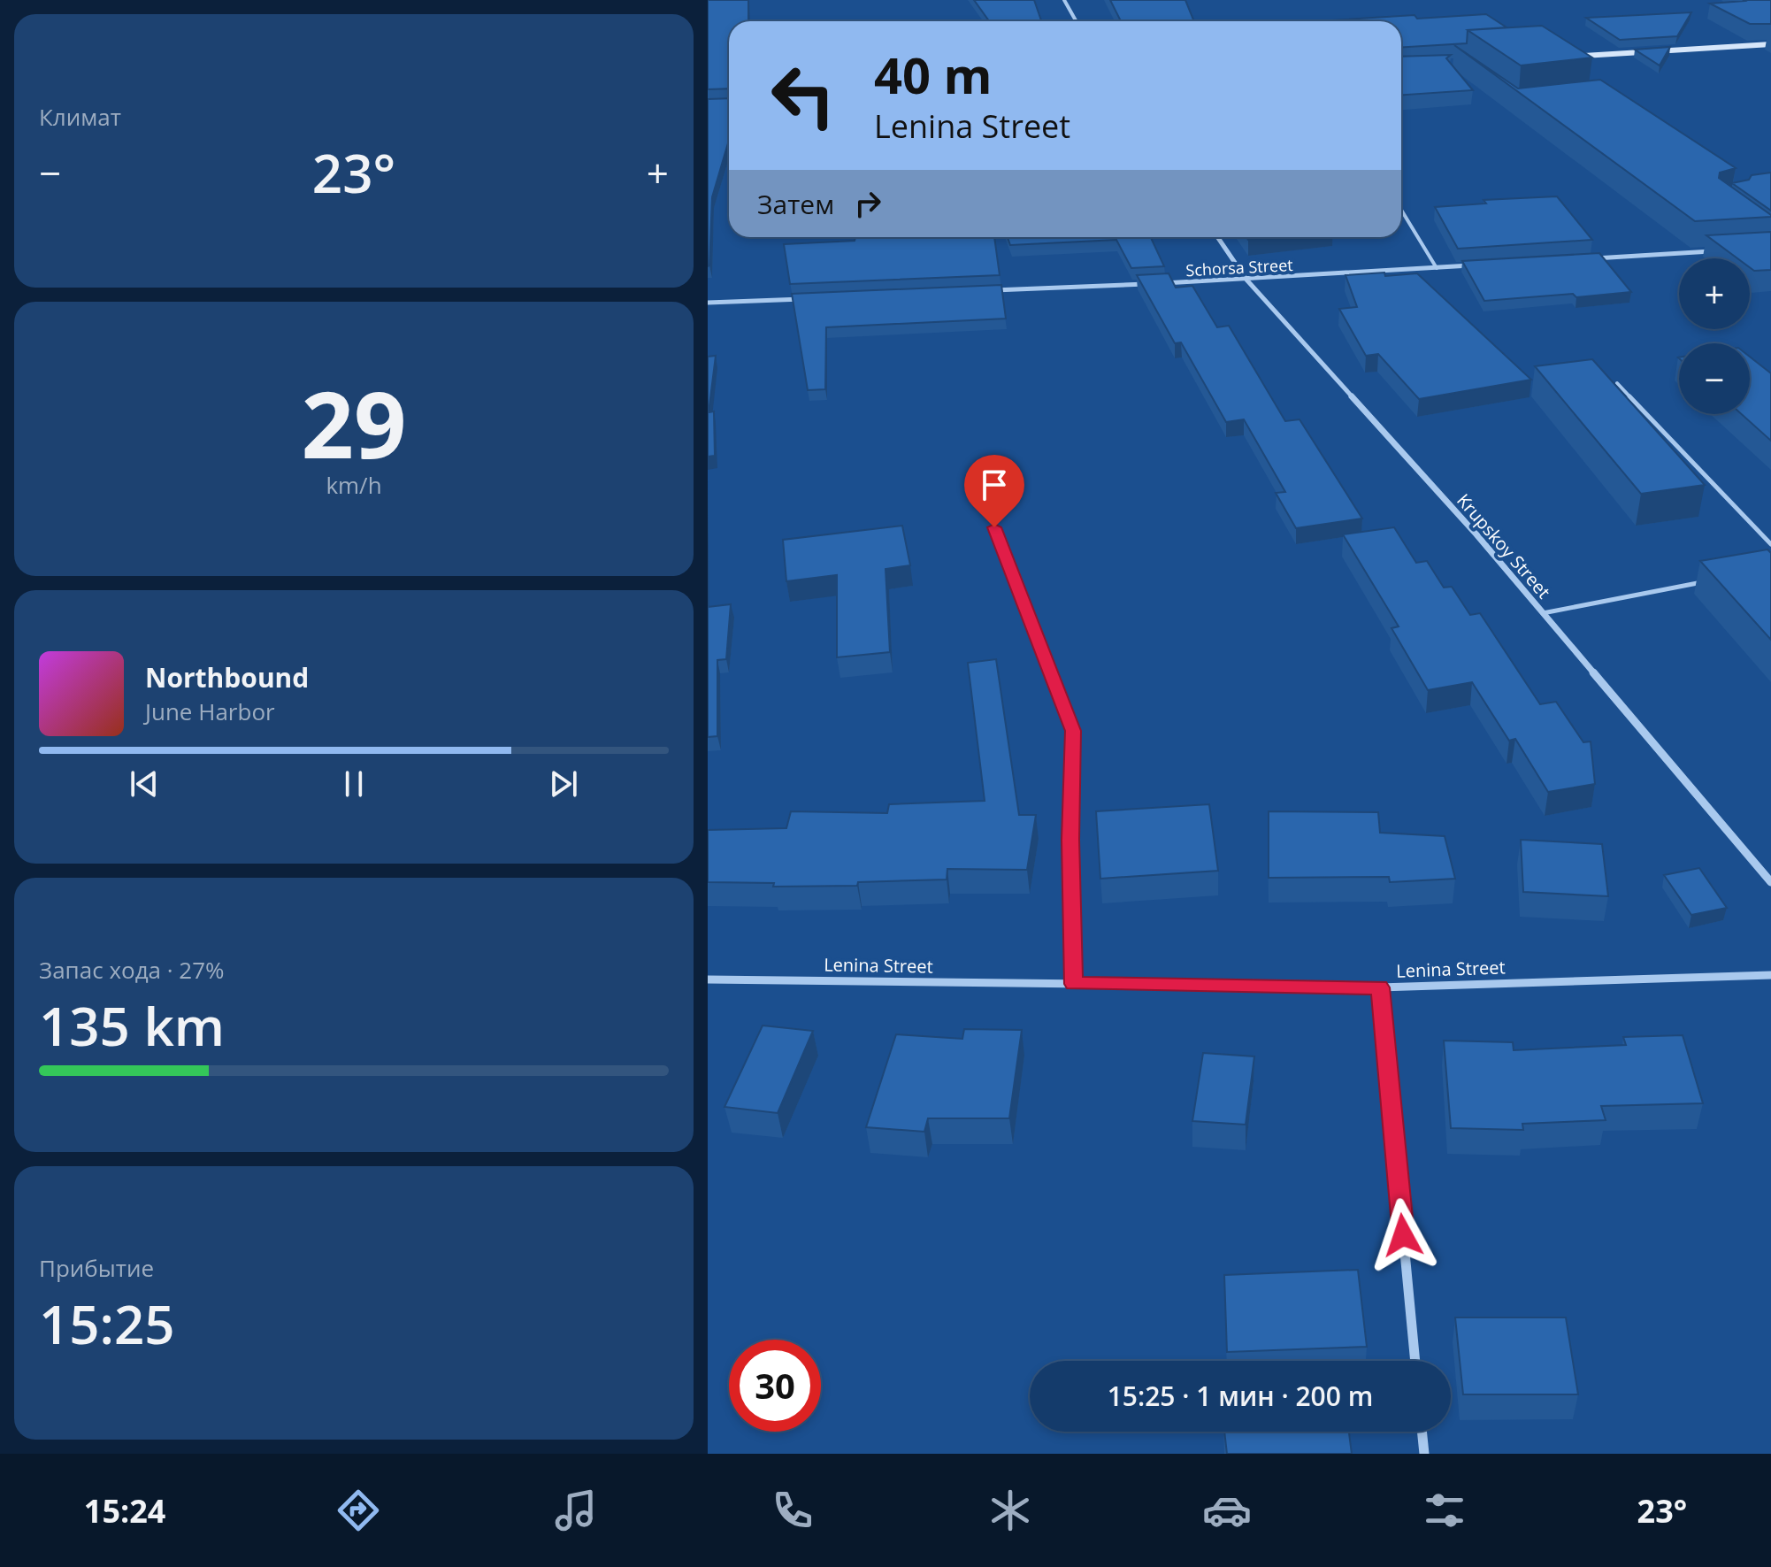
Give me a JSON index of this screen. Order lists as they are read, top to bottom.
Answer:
{
  "streets": {
    "street": ["Schorsa Street", "Krupskoy Street", "Lenina Street"]
  },
  "crossings": [
    ["Schorsa Street", "Krupskoy Street"]
  ],
  "page": {
    "tile": [
      "Климат",
      ["29", "km/h"],
      ["Запас хода · 27%", "135 km"],
      ["Прибытие", "15:25"]
    ],
    "turn": ["40 m", "Lenina Street"],
    "heat": ["−", "23°", "+"],
    "then": "Затем",
    "map_buttons": ["+", "−"],
    "song": ["Northbound", "June Harbor"],
    "limit": "30",
    "trip": "15:25 · 1 мин · 200 m",
    "tabs": ["15:24", "23°"]
  }
}
